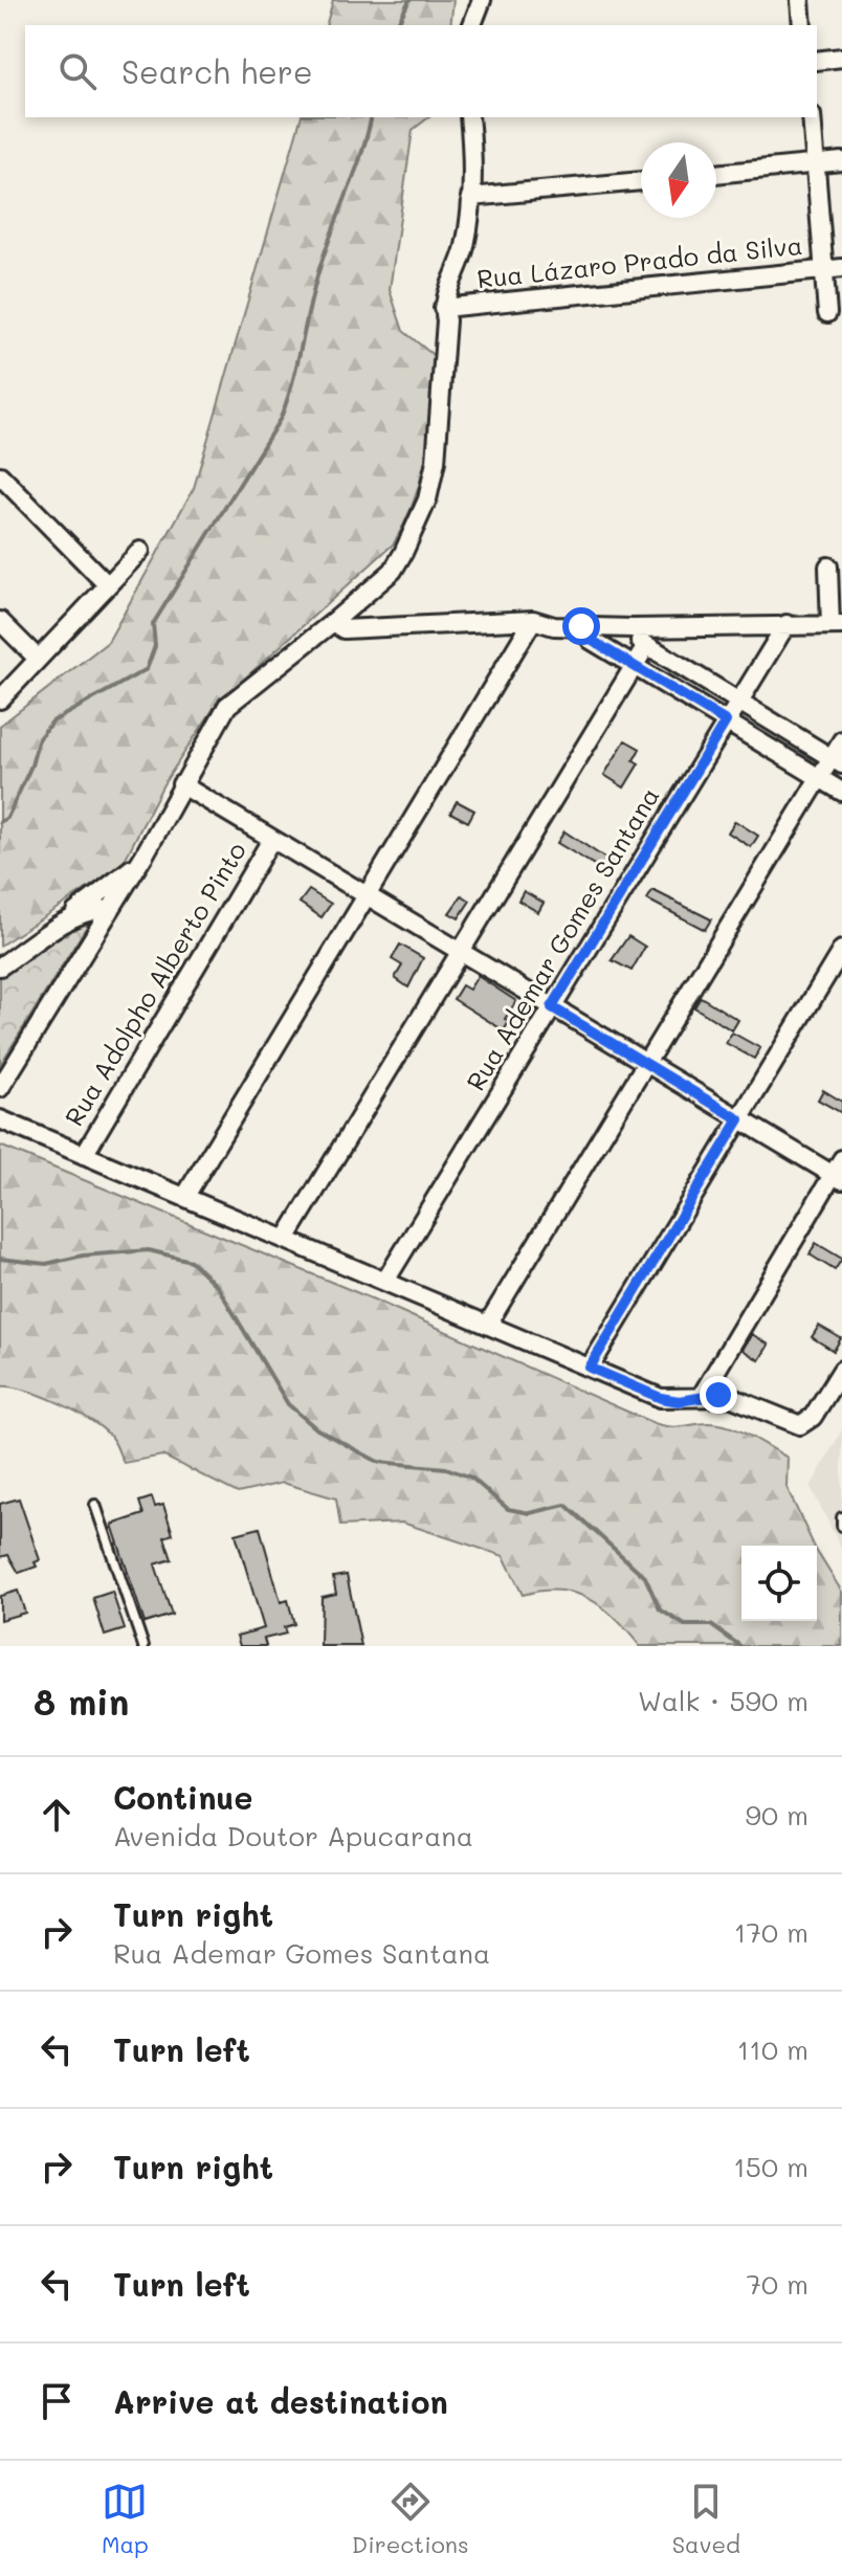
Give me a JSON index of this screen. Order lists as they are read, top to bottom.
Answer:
{
  "streets": {
    "street": ["Rua Lázaro Prado da Silva", "Rua Ademar Gomes Santana", "Rua Adolpho Alberto Pinto"]
  },
  "north": "bottom",
  "page": {
    "search": "Search here",
    "heading": ["8 min", "Walk · 590 m"],
    "list": [
      ["Continue", "Avenida Doutor Apucarana", "90 m"],
      ["Turn right", "Rua Ademar Gomes Santana", "170 m"],
      ["Turn left", "110 m"],
      ["Turn right", "150 m"],
      ["Turn left", "70 m"],
      "Arrive at destination"
    ],
    "nav": ["Map", "Directions", "Saved"]
  }
}
